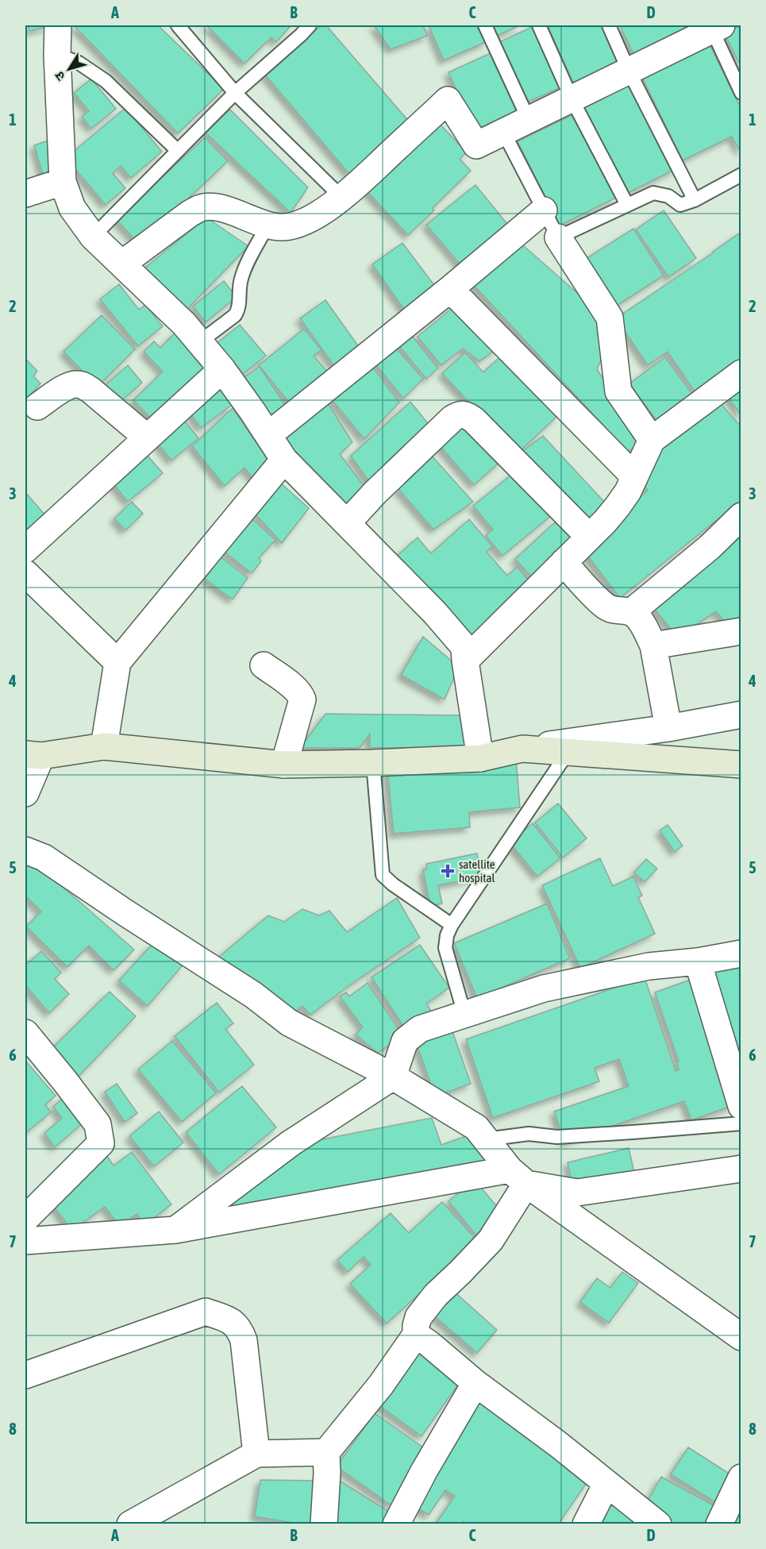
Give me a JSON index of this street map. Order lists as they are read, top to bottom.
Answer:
{
  "places": {
    "health": ["satellite hospital"]
  },
  "north": "bottom left",
  "grid": {
    "columns": [
      "A",
      "B",
      "C",
      "D"
    ],
    "rows": [
      "1",
      "2",
      "3",
      "4",
      "5",
      "6",
      "7",
      "8"
    ]
  }
}
